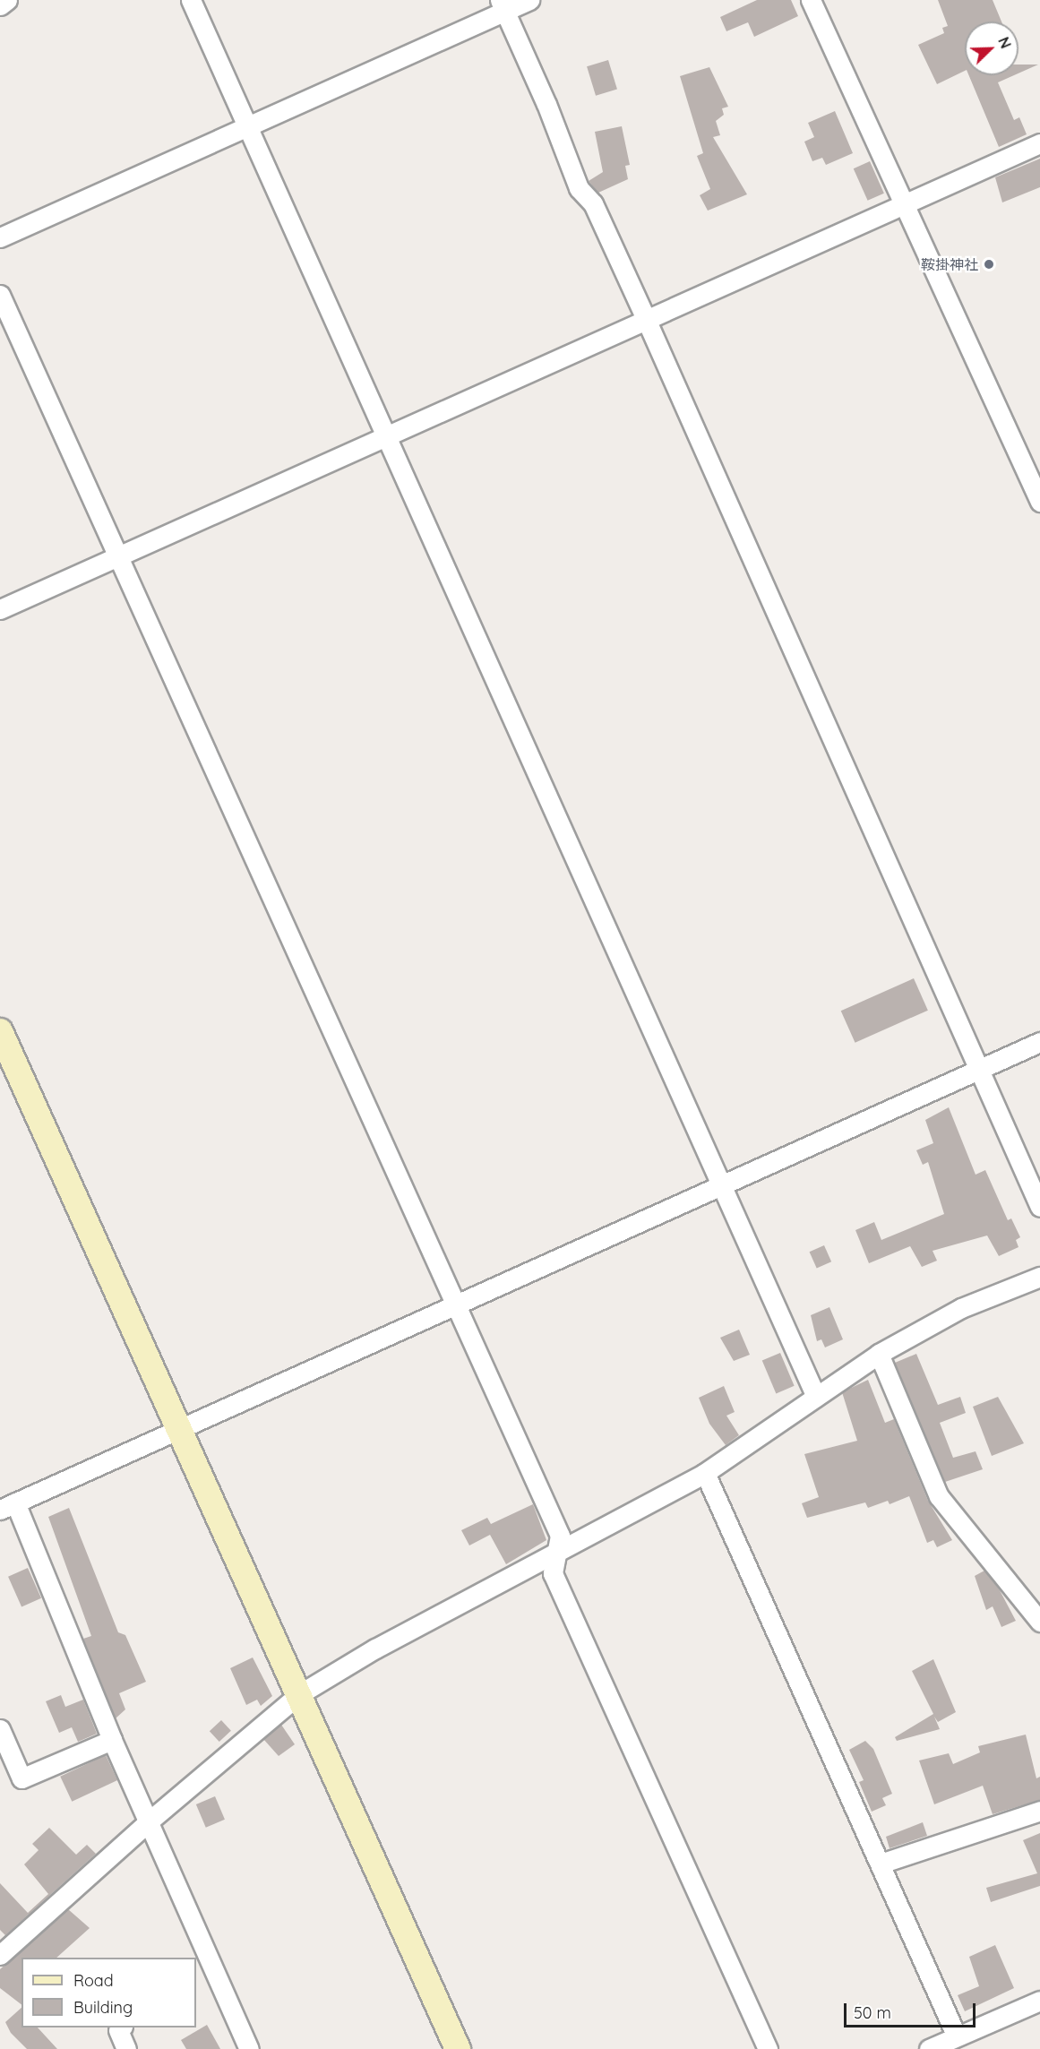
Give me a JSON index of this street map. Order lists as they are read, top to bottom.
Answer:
{
  "places": ["鞍掛神社"],
  "legend": ["Road", "Building"],
  "scale_bar": "50 m",
  "north": "top right"
}
